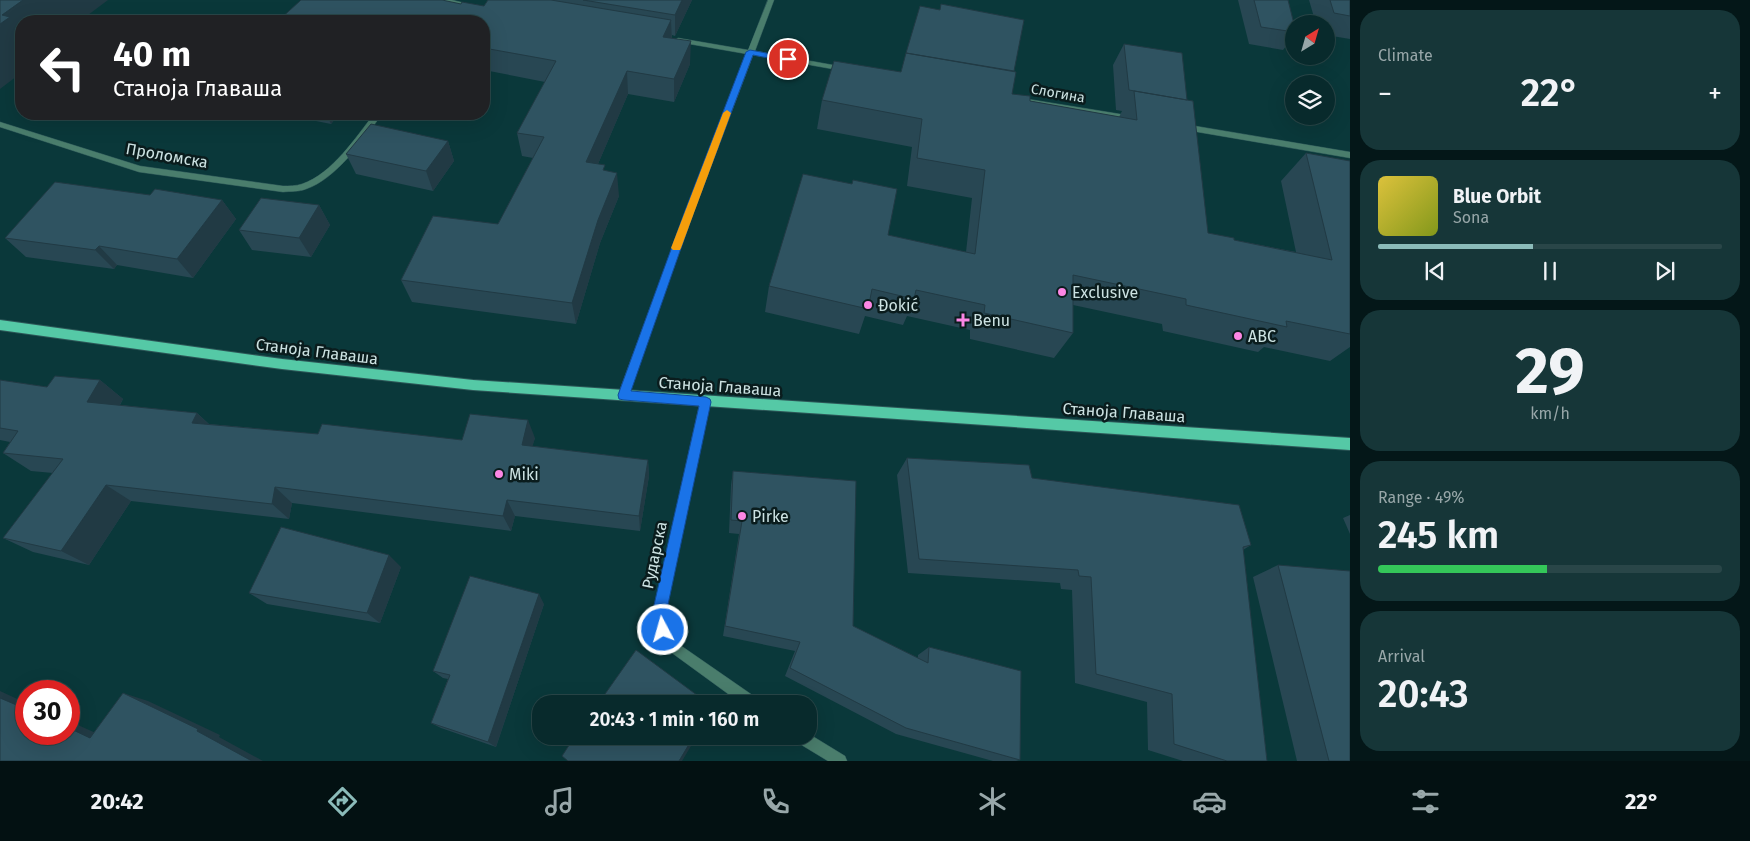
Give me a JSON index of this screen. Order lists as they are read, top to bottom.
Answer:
{
  "streets": {
    "main road": ["Станоја Главаша"],
    "street": ["Слогина", "Проломска", "Рударска"]
  },
  "crossings": [
    ["Станоја Главаша", "Рударска"]
  ],
  "places": {
    "other": [
      "Exclusive",
      "Đokić",
      "ABC",
      "Miki",
      "Pirke"
    ],
    "health": ["Benu"]
  },
  "north": "top right",
  "page": {
    "tile": [
      "Climate",
      ["29", "km/h"],
      ["Range · 49%", "245 km"],
      ["Arrival", "20:43"]
    ],
    "turn": ["40 m", "Станоја Главаша"],
    "heat": ["−", "22°", "+"],
    "song": ["Blue Orbit", "Sona"],
    "limit": "30",
    "trip": "20:43 · 1 min · 160 m",
    "tabs": ["20:42", "22°"]
  }
}
